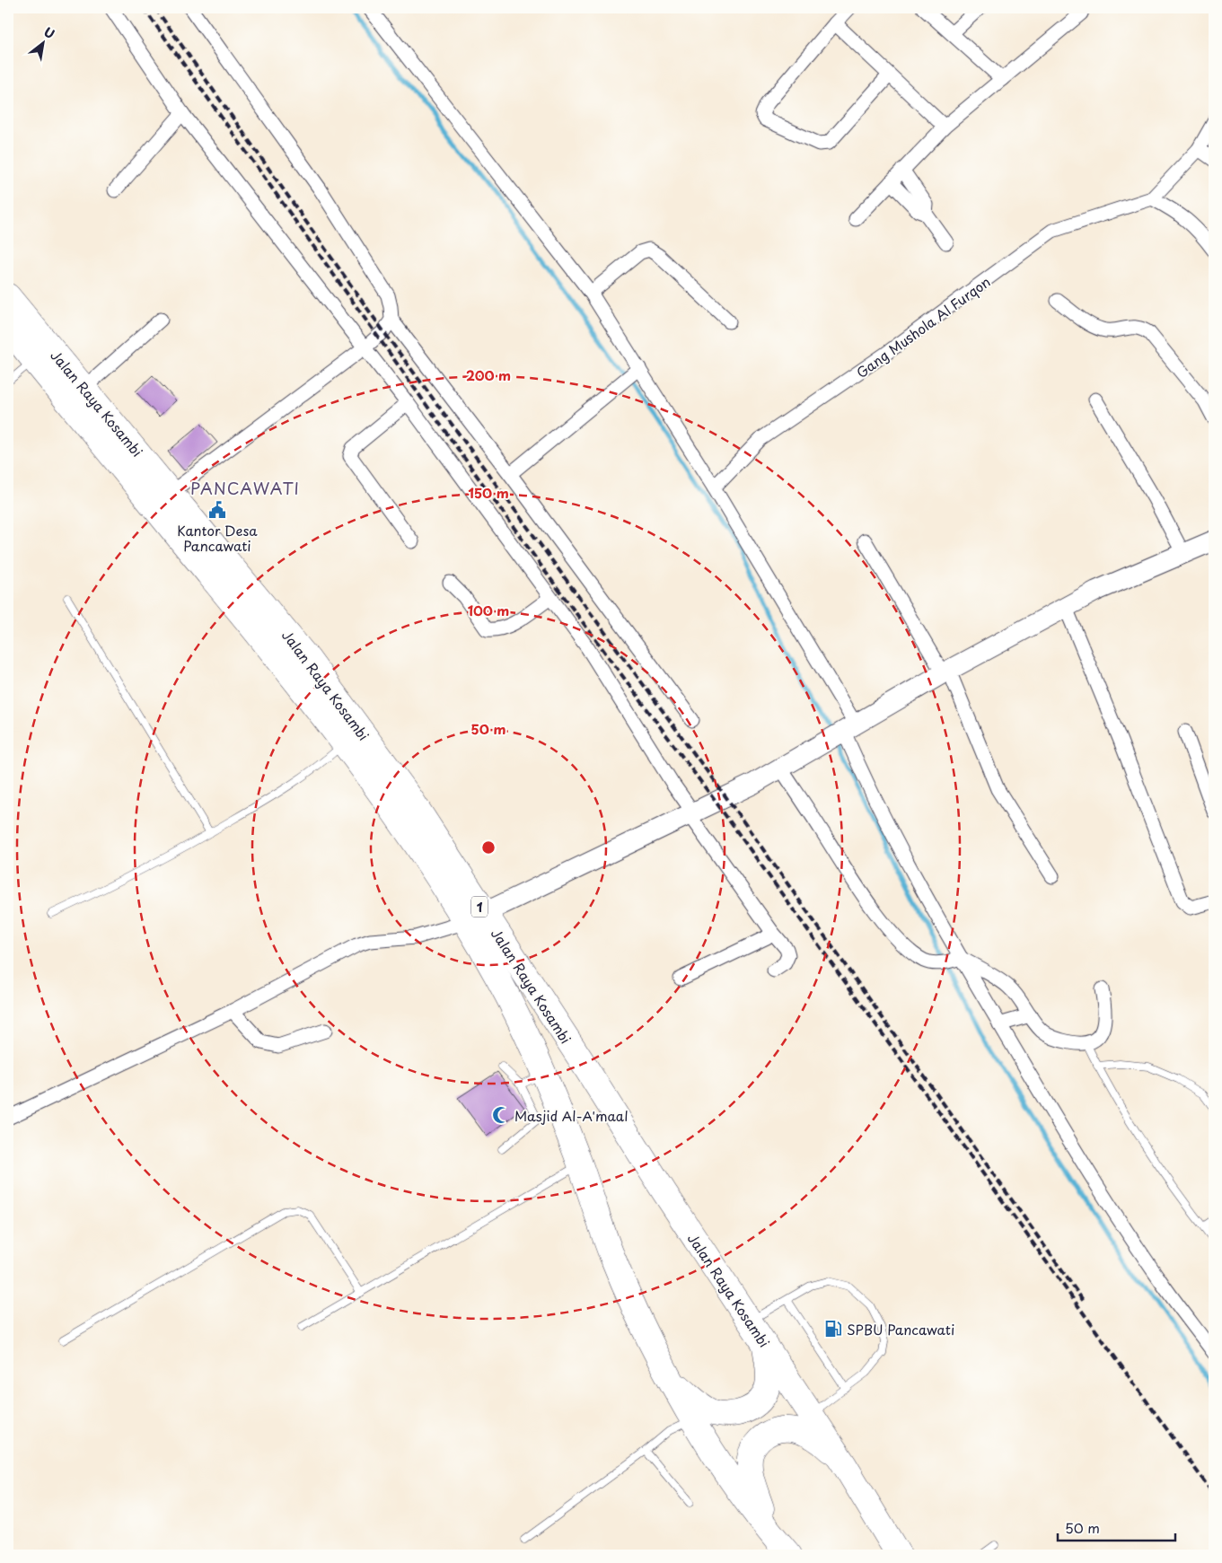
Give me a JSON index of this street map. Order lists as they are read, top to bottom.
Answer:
{
  "streets": {
    "highway": ["Jalan Raya Kosambi", "1"],
    "street": ["Gang Mushola Al Furqon"]
  },
  "districts": ["PANCAWATI"],
  "places": {
    "public building": ["Kantor Desa Pancawati"],
    "mosque": ["Masjid Al-A'maal"],
    "fuel station": ["SPBU Pancawati"]
  },
  "scale_bar": "50 m",
  "north": "top right",
  "rings": [
    "200 m",
    "150 m",
    "100 m",
    "50 m"
  ]
}
